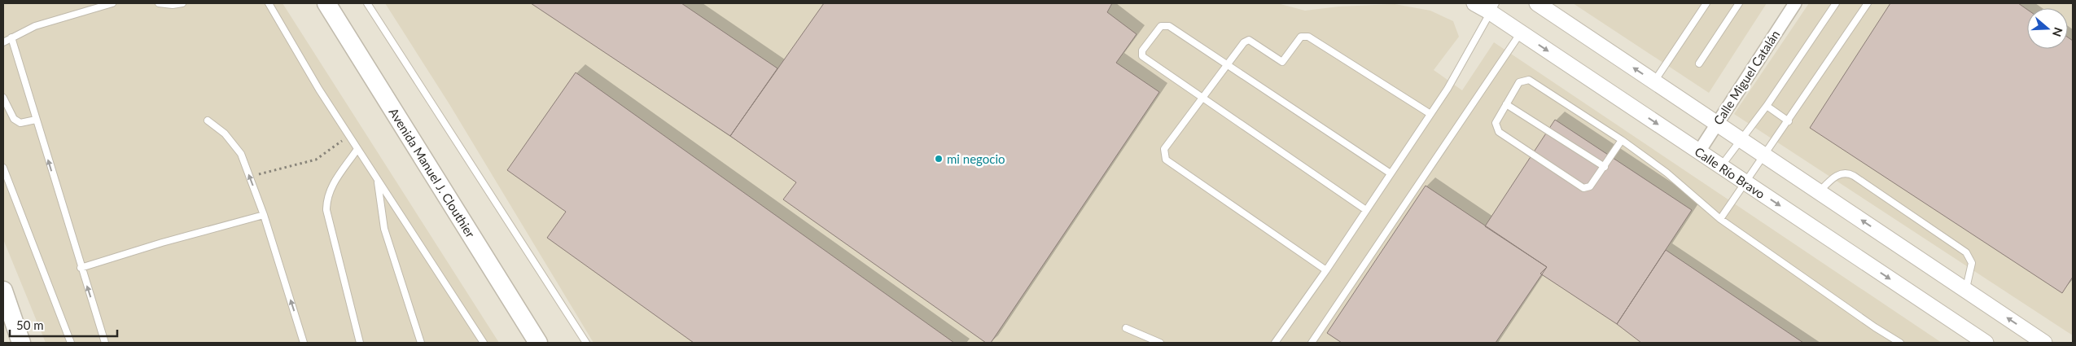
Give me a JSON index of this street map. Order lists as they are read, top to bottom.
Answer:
{
  "streets": {
    "main road": ["Avenida Manuel J. Clouthier"],
    "street": ["Calle Miguel Catalán", "Calle Río Bravo"]
  },
  "crossings": [
    ["Calle Miguel Catalán", "Calle Río Bravo"]
  ],
  "places": ["mi negocio"],
  "scale_bar": "50 m",
  "north": "right"
}
